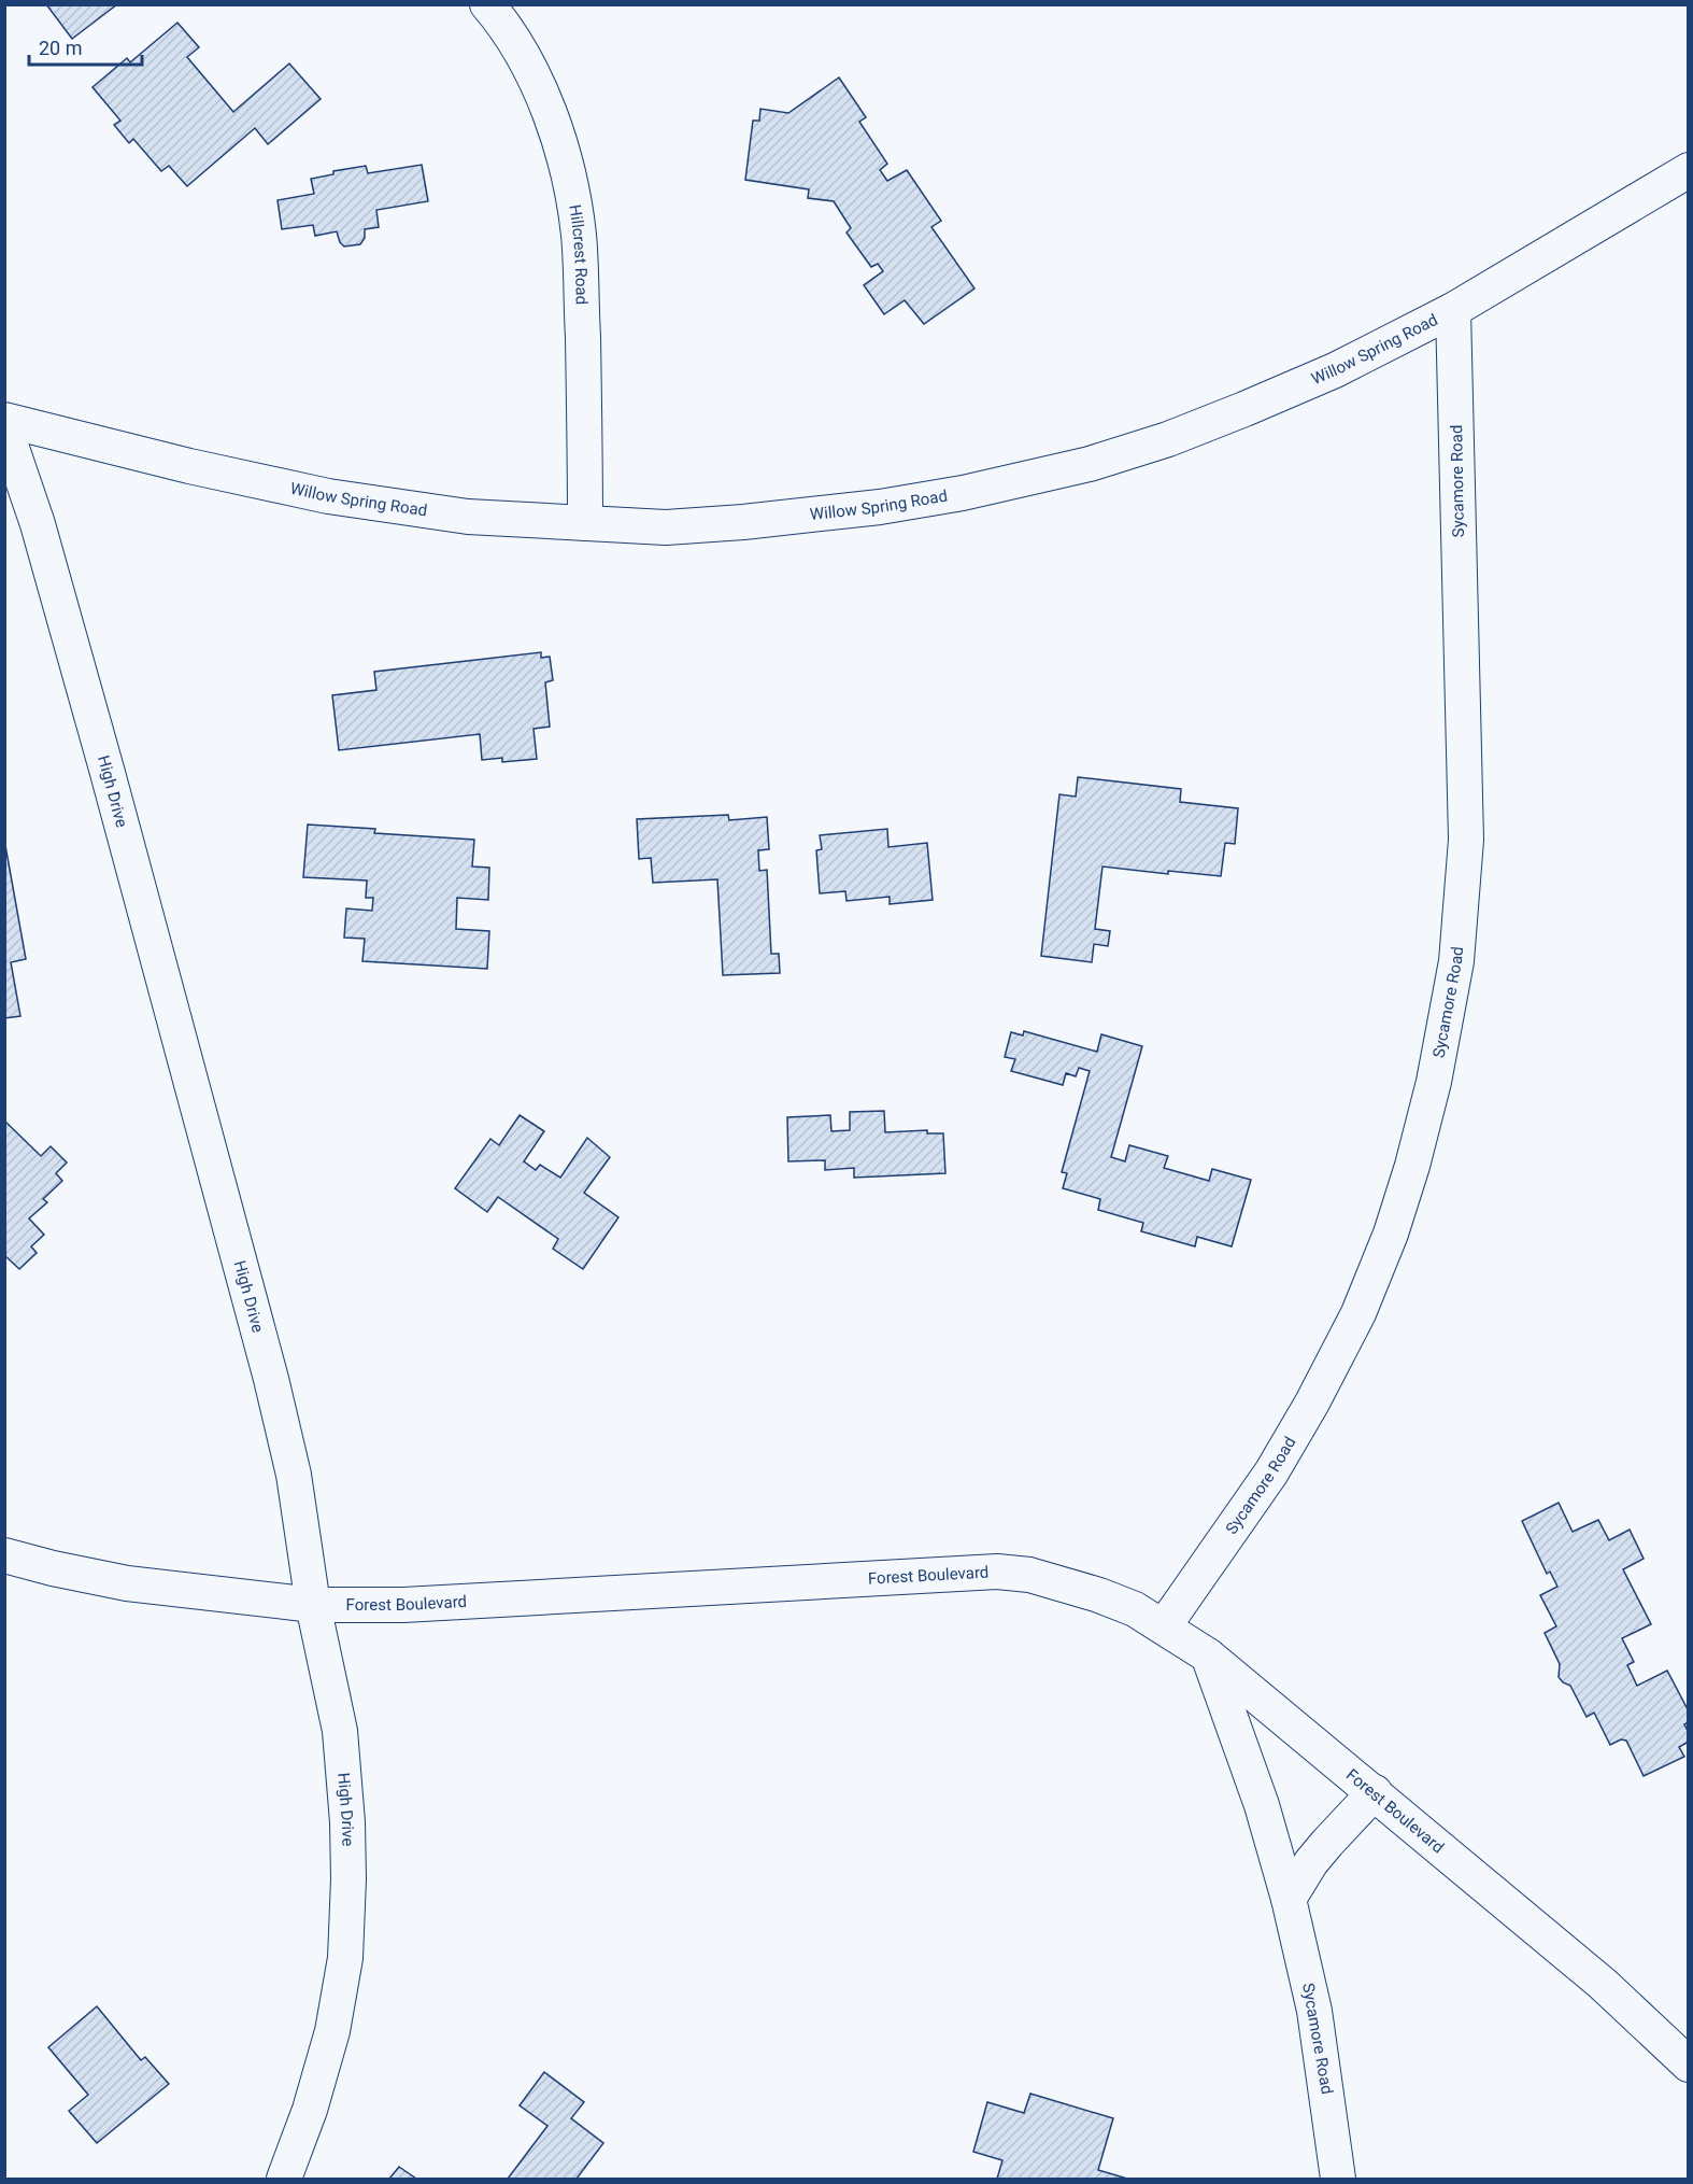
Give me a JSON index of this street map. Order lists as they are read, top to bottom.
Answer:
{
  "streets": {
    "street": [
      "Hillcrest Road",
      "Willow Spring Road",
      "Sycamore Road",
      "High Drive",
      "Forest Boulevard"
    ]
  },
  "crossings": [
    ["Hillcrest Road", "Willow Spring Road"],
    ["Willow Spring Road", "Sycamore Road"],
    ["Sycamore Road", "Forest Boulevard"],
    ["High Drive", "Forest Boulevard"]
  ],
  "scale_bar": "20 m"
}
